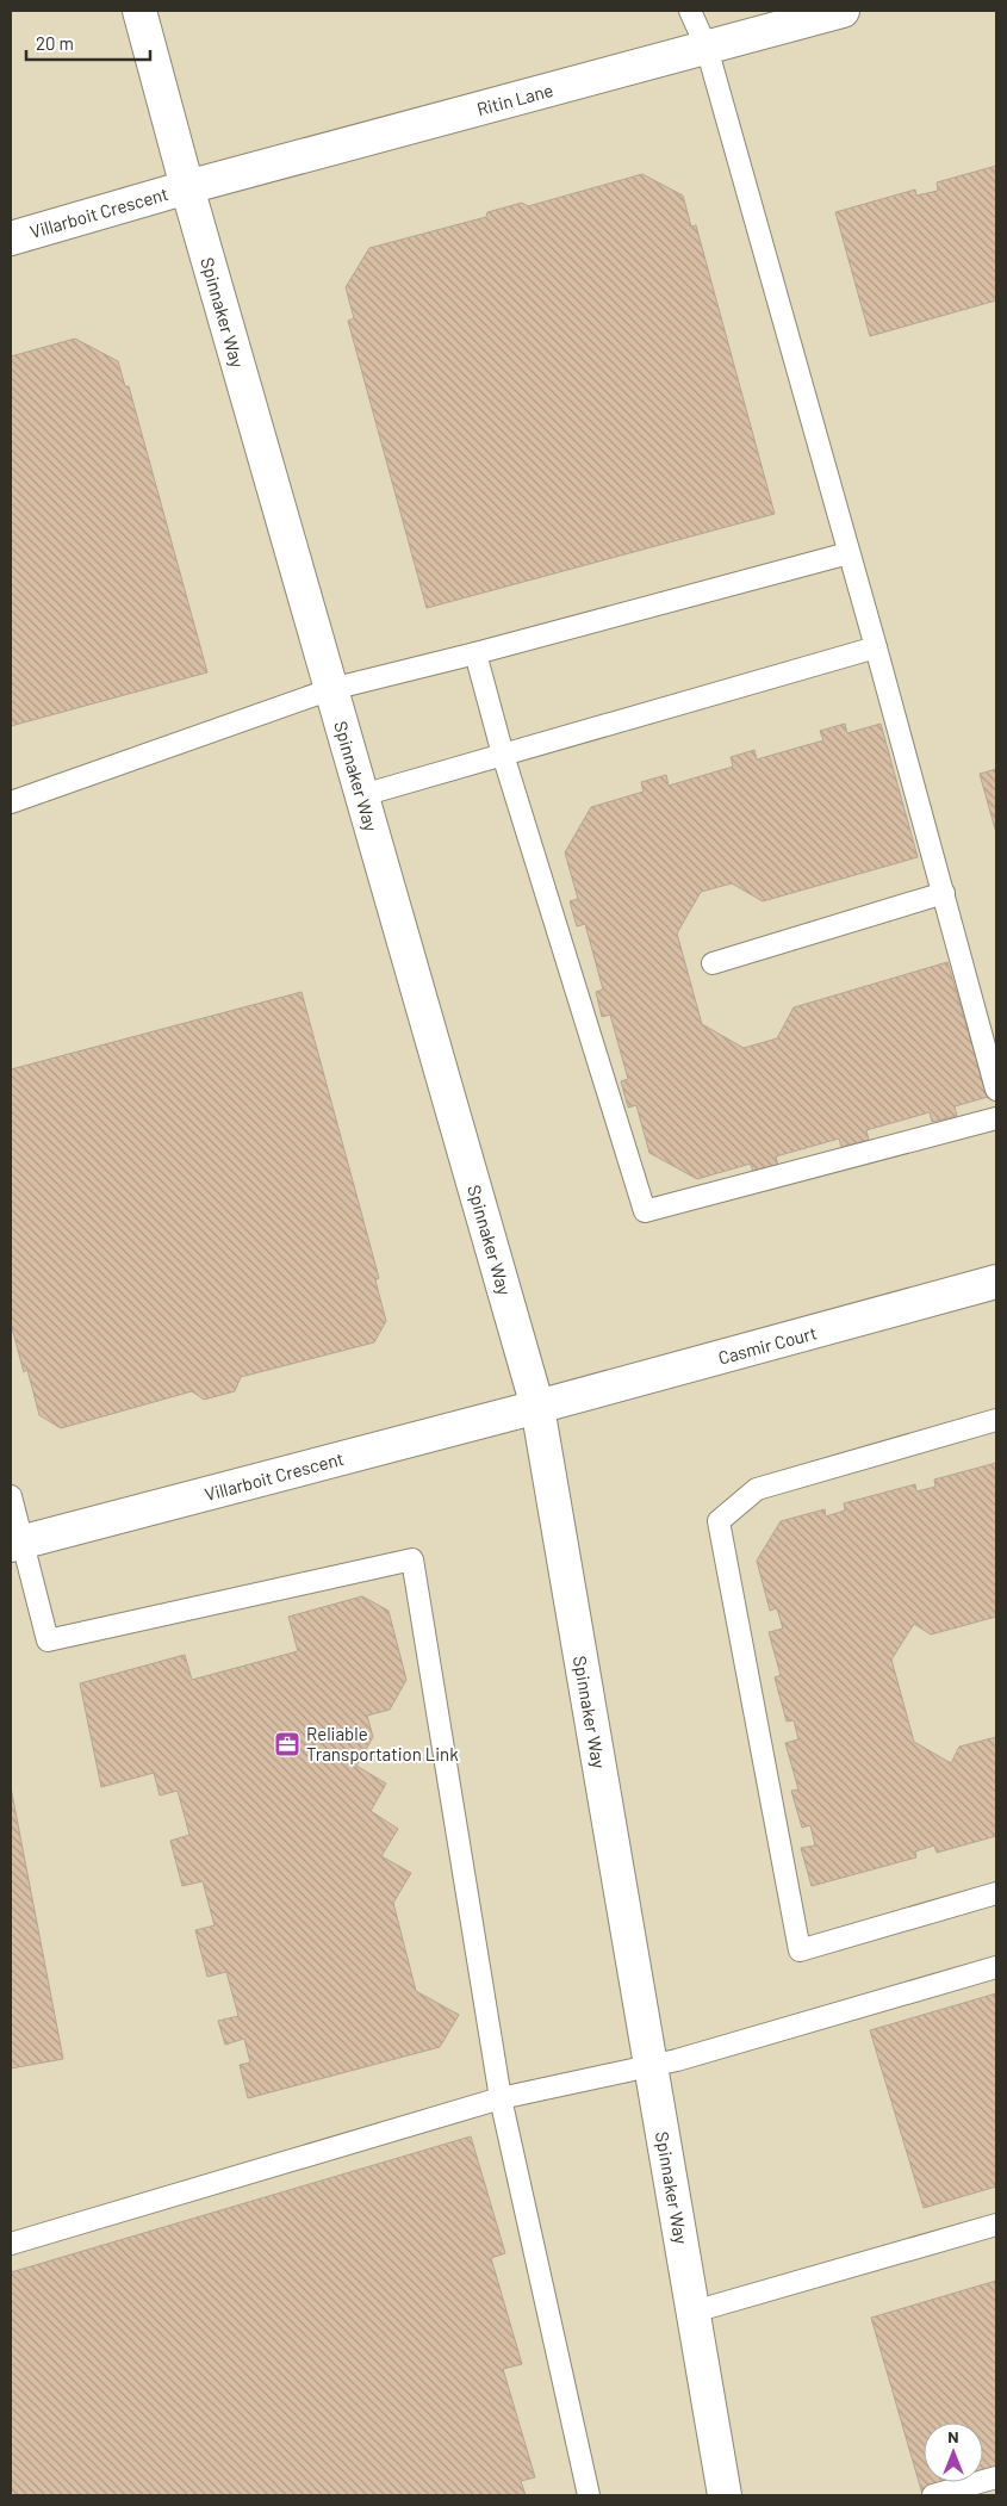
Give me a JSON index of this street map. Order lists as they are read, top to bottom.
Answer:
{
  "streets": {
    "street": [
      "Ritin Lane",
      "Villarboit Crescent",
      "Spinnaker Way",
      "Casmir Court"
    ]
  },
  "crossings": [
    ["Ritin Lane", "Villarboit Crescent"],
    ["Ritin Lane", "Spinnaker Way"],
    ["Villarboit Crescent", "Spinnaker Way"],
    ["Villarboit Crescent", "Casmir Court"],
    ["Spinnaker Way", "Casmir Court"]
  ],
  "places": {
    "office": ["Reliable Transportation Link"]
  },
  "scale_bar": "20 m",
  "north": "top"
}
